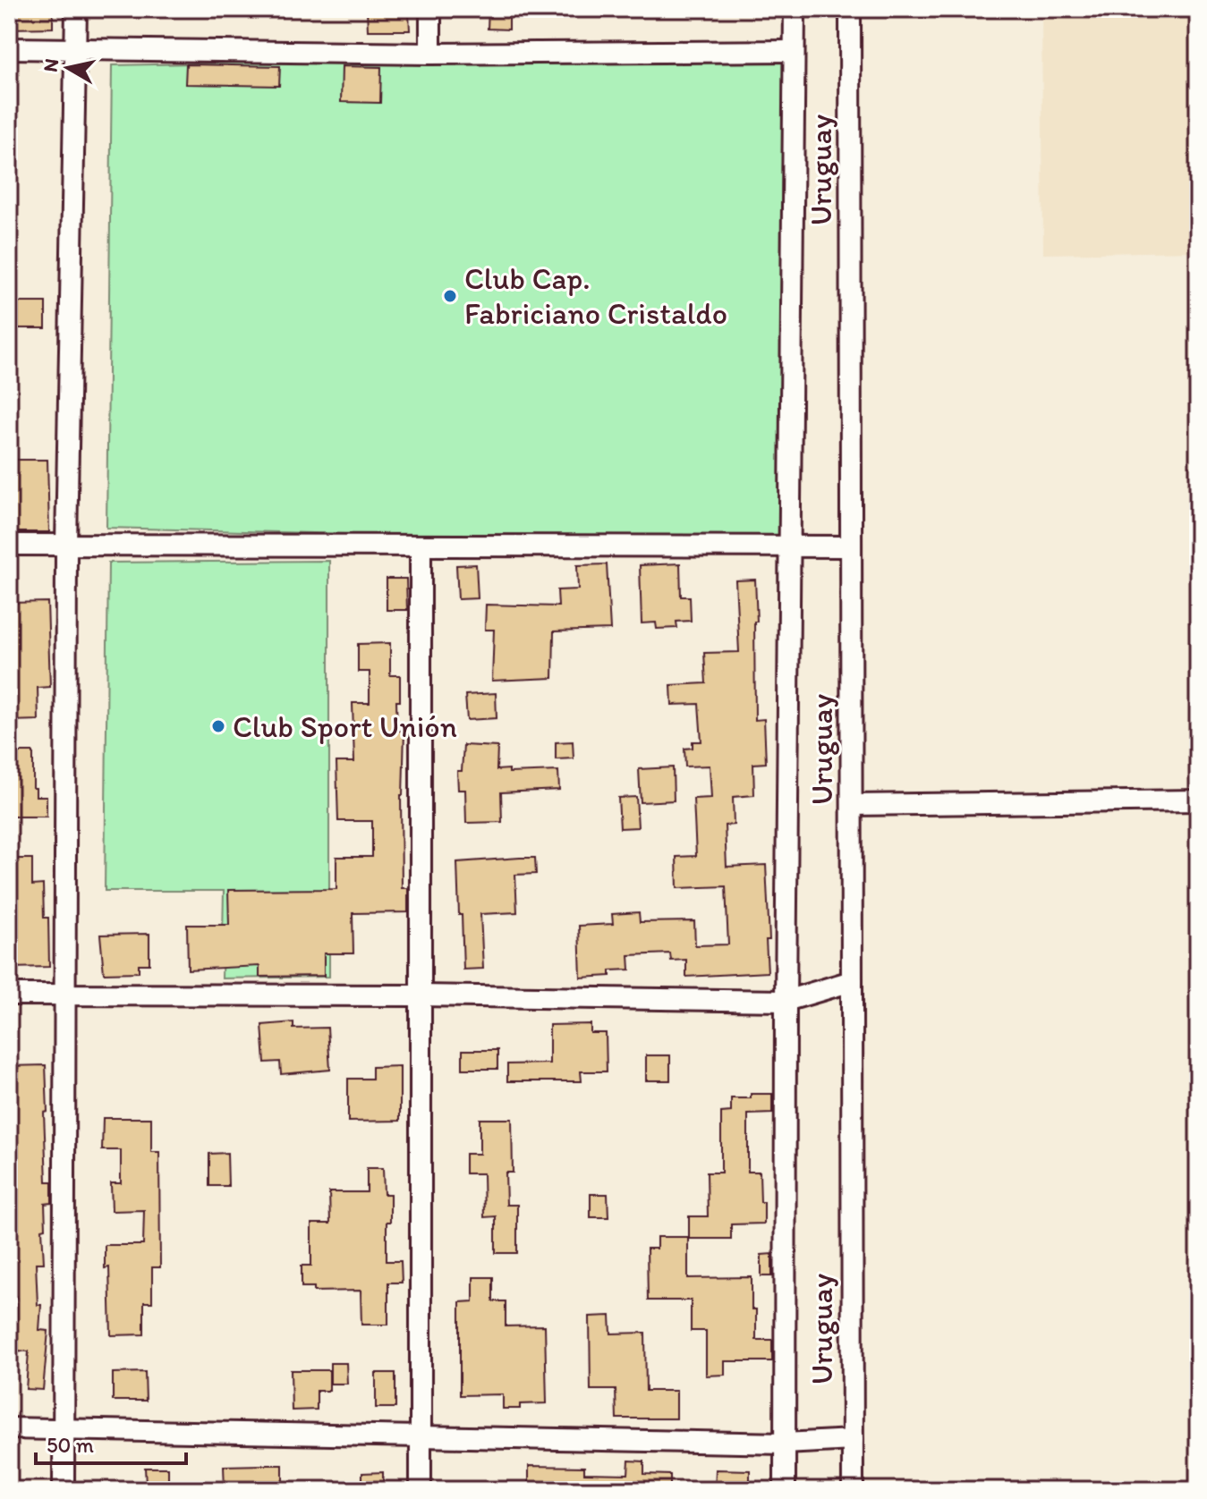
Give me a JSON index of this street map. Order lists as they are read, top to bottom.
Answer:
{
  "streets": {
    "street": ["Uruguay"]
  },
  "places": ["Club Cap. Fabriciano Cristaldo", "Club Sport Unión"],
  "scale_bar": "50 m",
  "north": "left"
}
